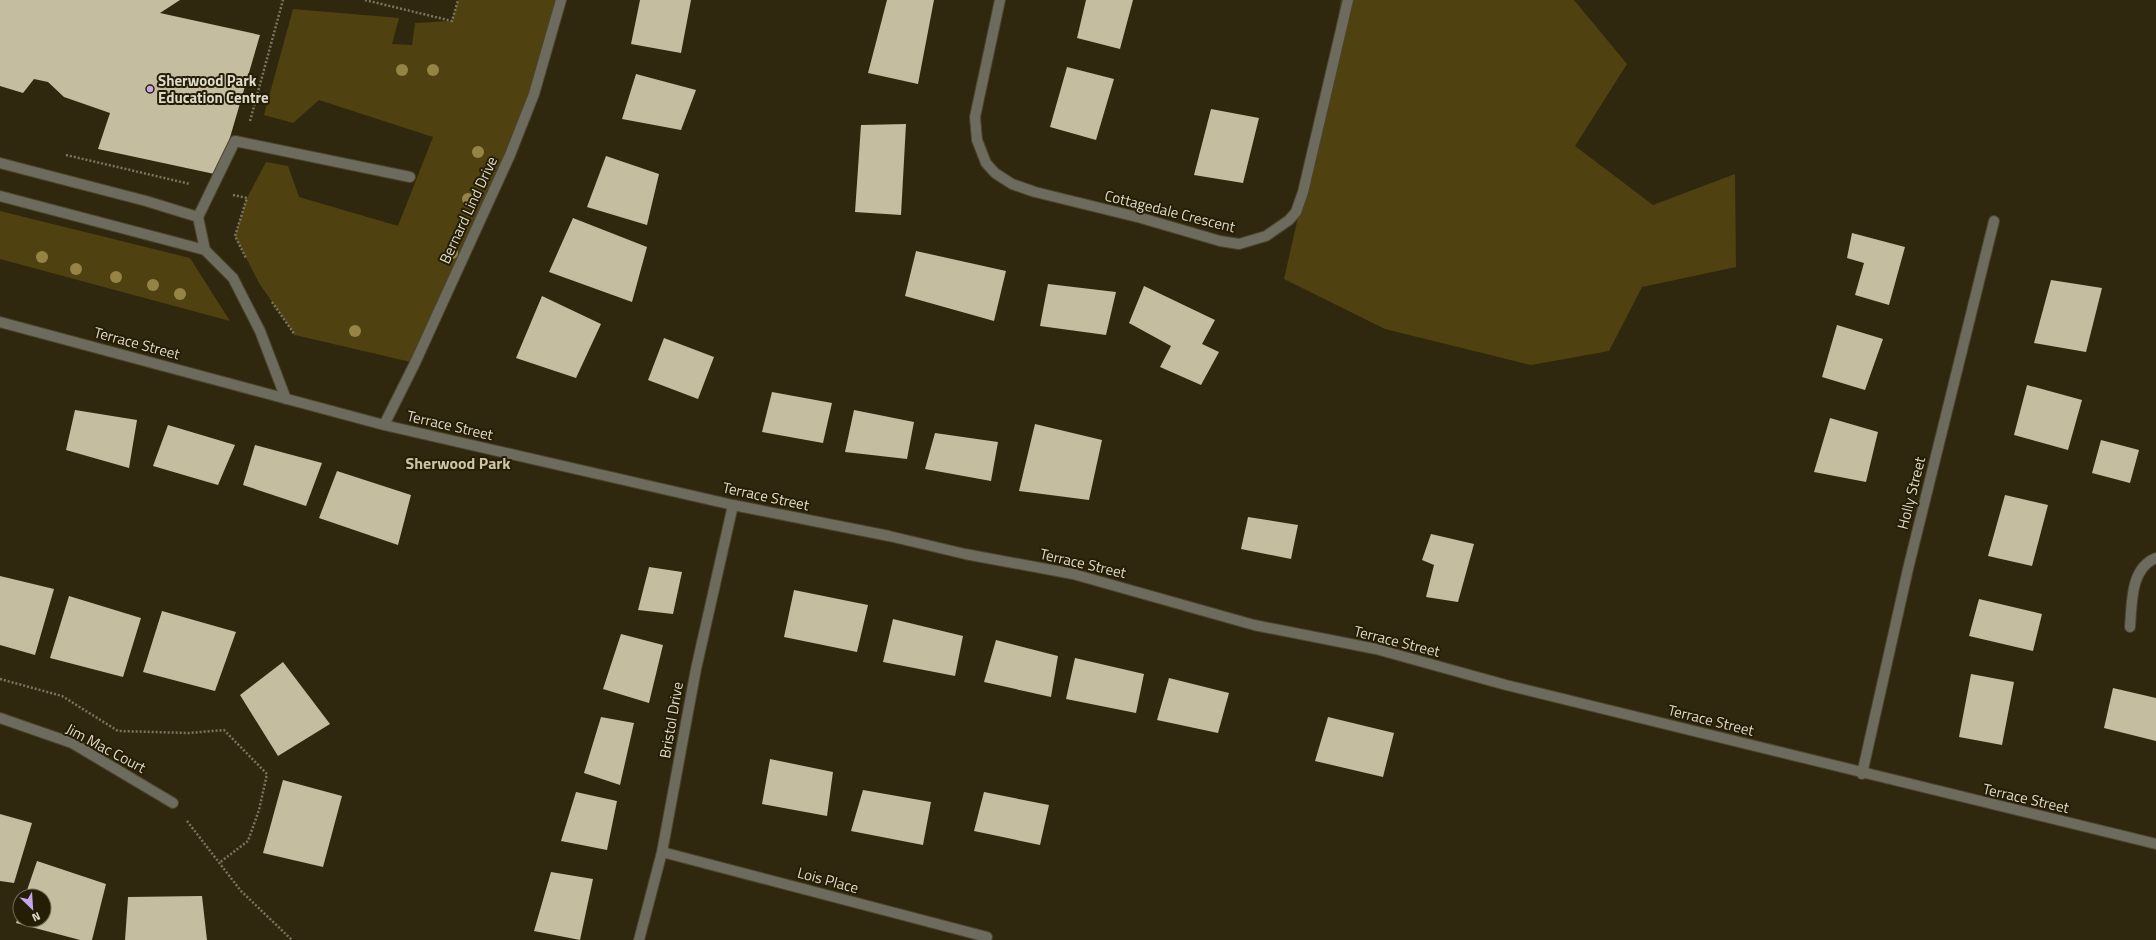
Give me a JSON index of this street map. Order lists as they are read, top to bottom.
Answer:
{
  "streets": {
    "street": [
      "Bernard Lind Drive",
      "Cottagedale Crescent",
      "Terrace Street",
      "Holly Street",
      "Bristol Drive",
      "Jim Mac Court",
      "Lois Place"
    ]
  },
  "crossings": [
    ["Bernard Lind Drive", "Terrace Street"],
    ["Terrace Street", "Holly Street"],
    ["Terrace Street", "Bristol Drive"],
    ["Bristol Drive", "Lois Place"]
  ],
  "districts": ["Sherwood Park"],
  "places": ["Sherwood Park Education Centre"],
  "north": "bottom right"
}
